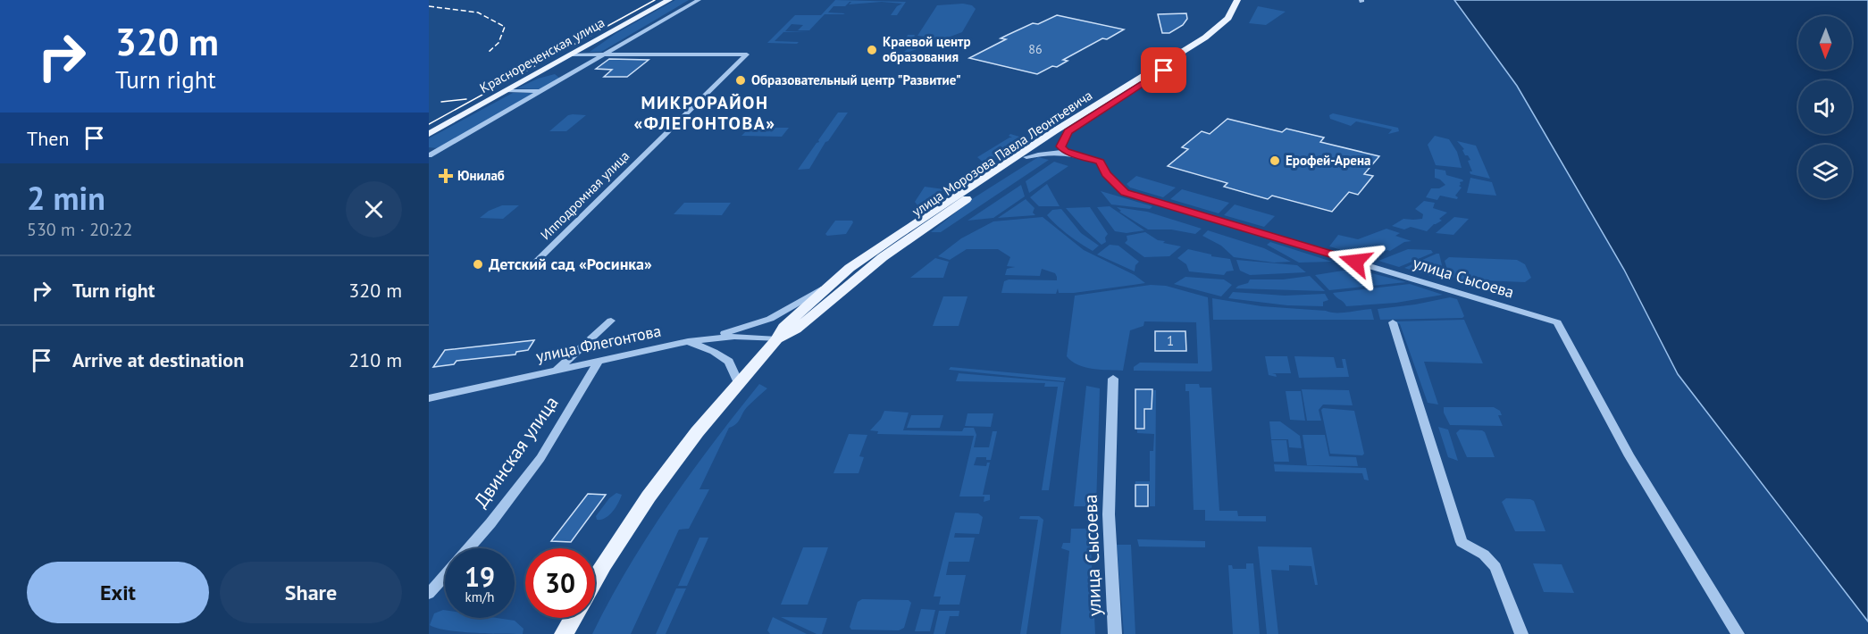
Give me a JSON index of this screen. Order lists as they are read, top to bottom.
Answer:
{
  "streets": {
    "main road": ["Краснореченская улица", "улица Морозова Павла Леонтьевича"],
    "street": [
      "Ипподромная улица",
      "улица Сысоева",
      "улица Флегонтова",
      "Двинская улица"
    ]
  },
  "crossings": [
    ["улица Морозова Павла Леонтьевича", "улица Флегонтова"],
    ["улица Флегонтова", "Двинская улица"]
  ],
  "districts": ["МИКРОРАЙОН «ФЛЕГОНТОВА»"],
  "places": {
    "other": [
      "Краевой центр образования",
      "Образовательный центр \"Развитие\"",
      "Ерофей-Арена",
      "Детский сад «Росинка»"
    ],
    "health": ["Юнилаб"]
  },
  "house_numbers": ["86", "1"],
  "north": "bottom",
  "page": {
    "turn": ["320 m", "Turn right"],
    "then": "Then",
    "heading": ["2 min", "530 m · 20:22"],
    "list": [
      {
        "name": "Turn right",
        "value": "320 m"
      },
      {
        "name": "Arrive at destination",
        "value": "210 m"
      }
    ],
    "speed": "19 km/h",
    "limit": "30",
    "buttons": ["Exit", "Share"]
  }
}
